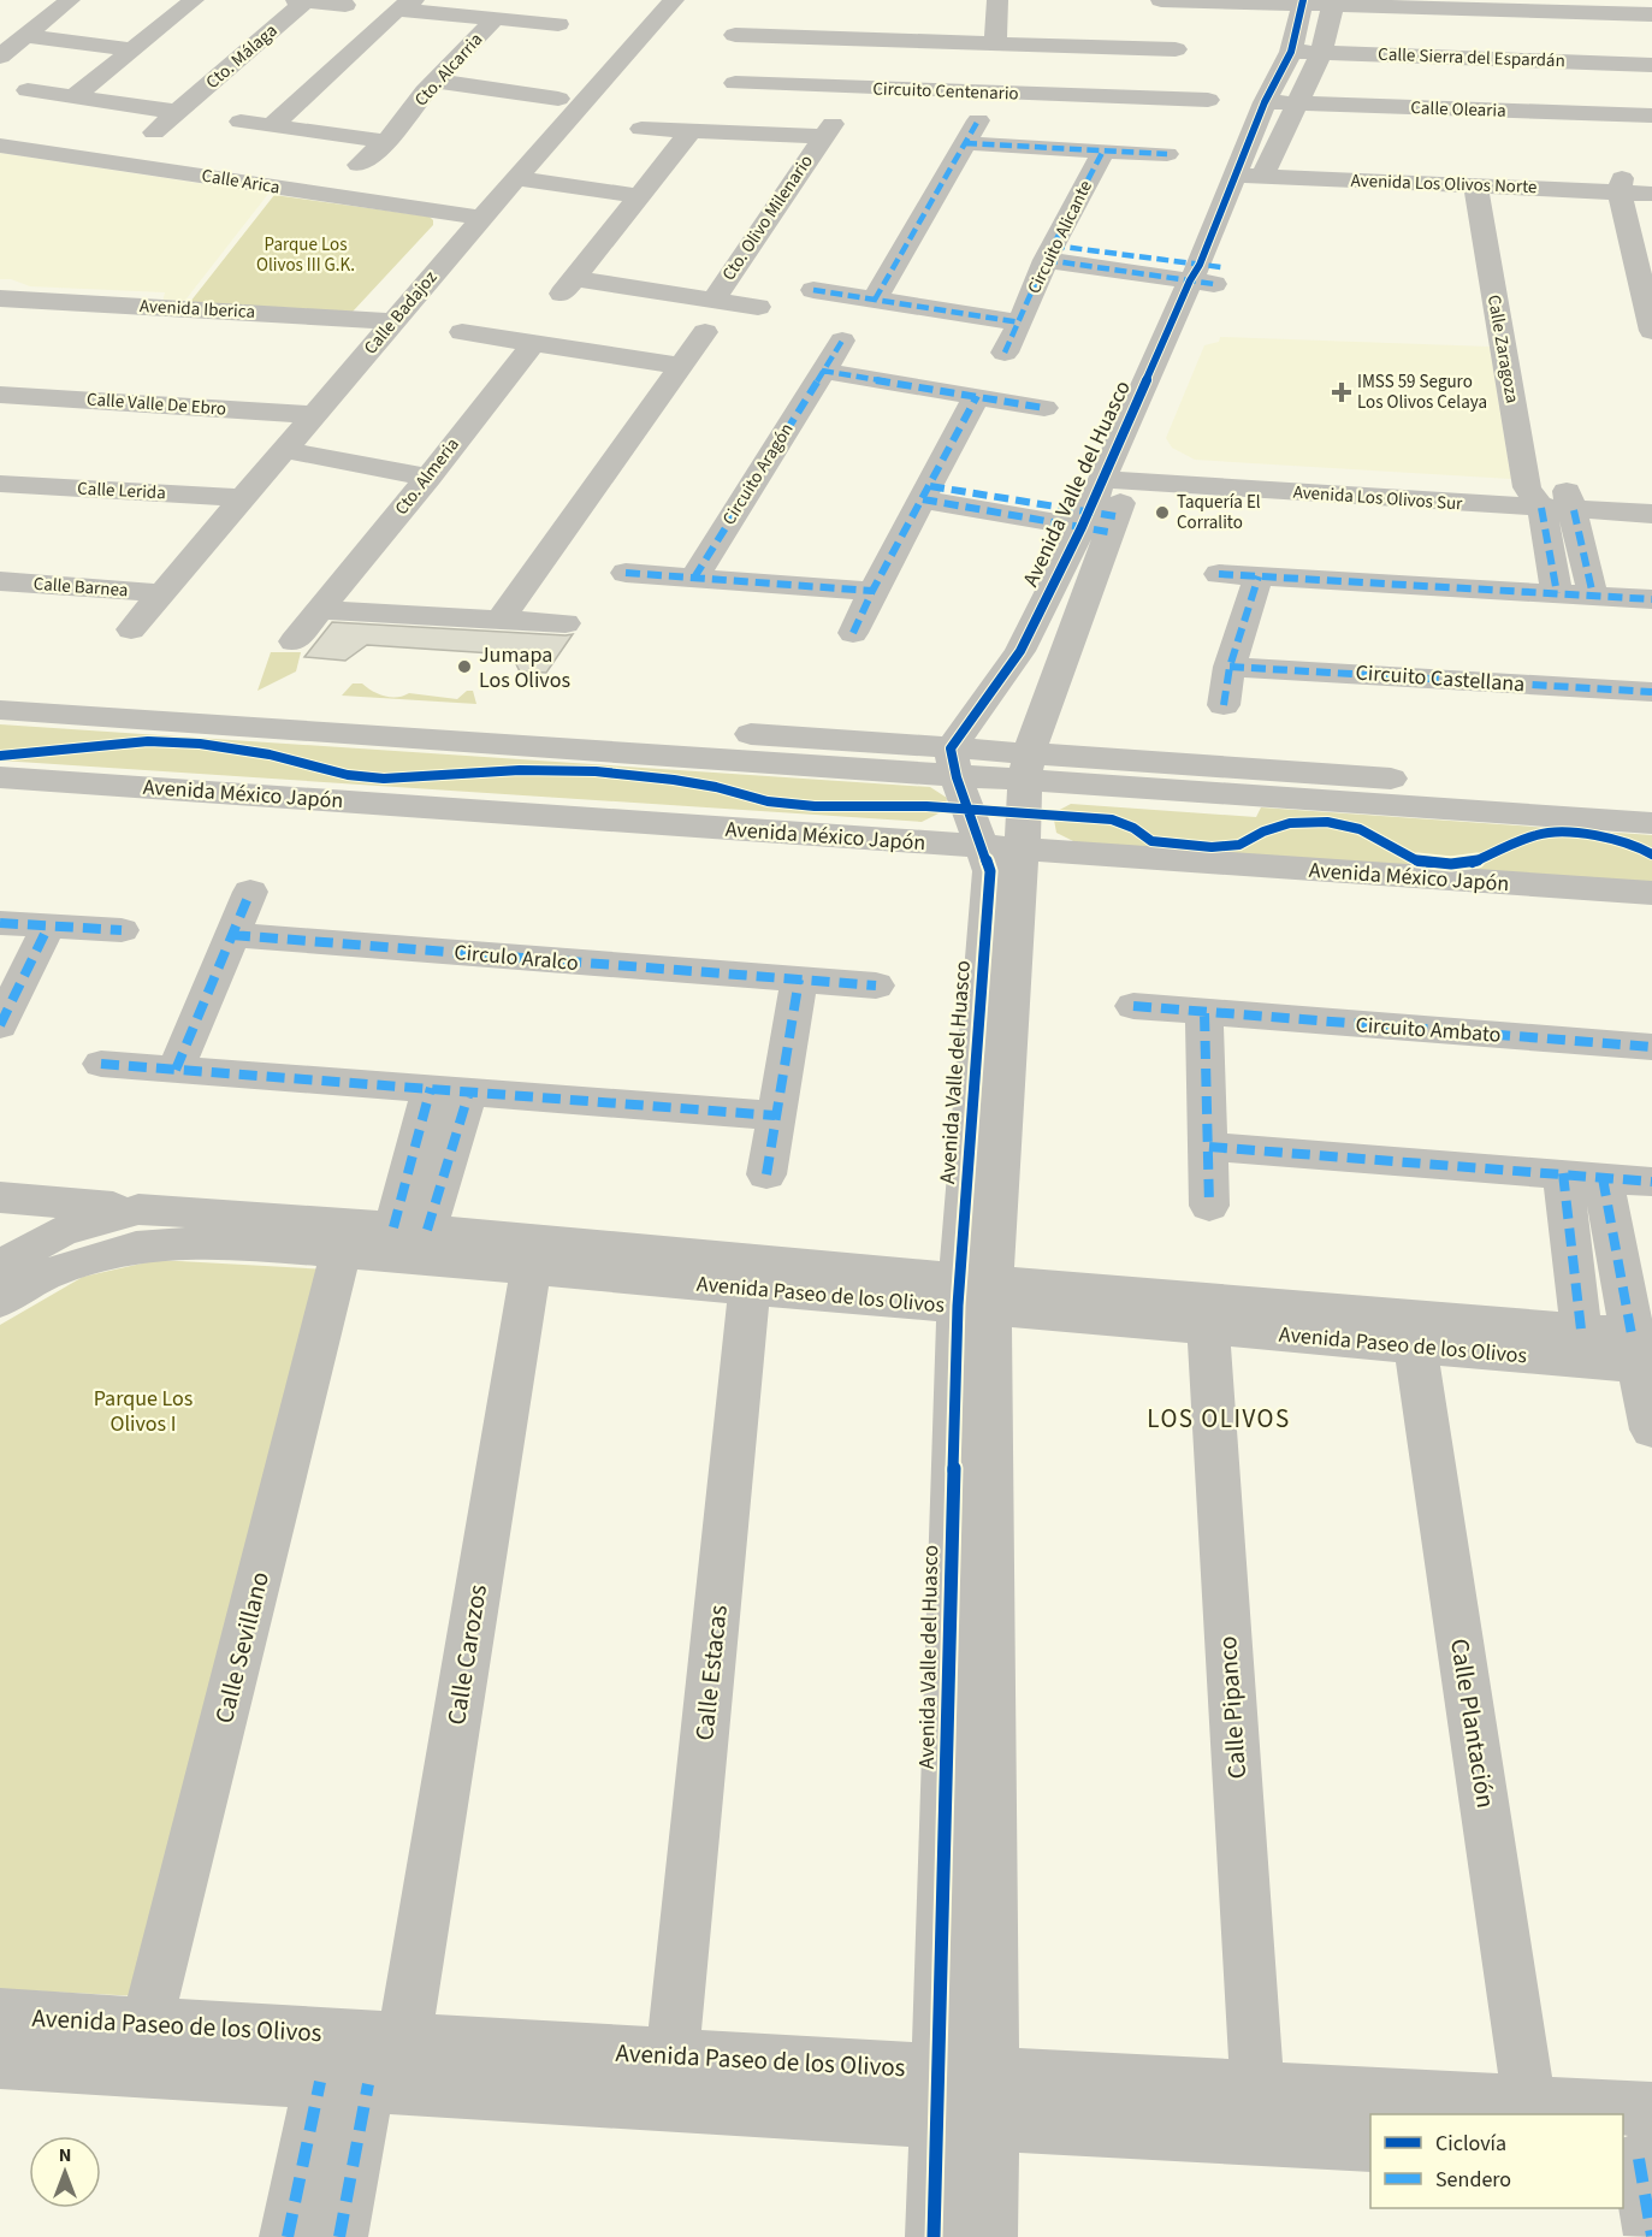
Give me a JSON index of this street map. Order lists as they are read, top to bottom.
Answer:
{
  "streets": {
    "street": [
      "Cto. Málaga",
      "Calle Sierra del Espardán",
      "Cto. Alcarria",
      "Circuito Centenario",
      "Calle Olearia",
      "Calle Arica",
      "Avenida Los Olivos Norte",
      "Cto. Olivo Milenario",
      "Circuito Alicante",
      "Avenida Iberica",
      "Calle Badajoz",
      "Calle Zaragoza",
      "Calle Valle De Ebro",
      "Circuito Aragón",
      "Cto. Almeria",
      "Avenida Valle del Huasco",
      "Calle Lerida",
      "Avenida Los Olivos Sur",
      "Calle Barnea",
      "Circuito Castellana",
      "Avenida México Japón",
      "Circulo Aralco",
      "Circuito Ambato",
      "Avenida Paseo de los Olivos",
      "Calle Sevillano",
      "Calle Carozos",
      "Calle Estacas",
      "Calle Pipanco",
      "Calle Plantación"
    ]
  },
  "crossings": [
    ["Calle Sierra del Espardán", "Avenida Valle del Huasco"],
    ["Calle Olearia", "Avenida Valle del Huasco"],
    ["Calle Arica", "Calle Badajoz"],
    ["Avenida Los Olivos Norte", "Calle Zaragoza"],
    ["Avenida Los Olivos Norte", "Avenida Valle del Huasco"],
    ["Avenida Iberica", "Calle Badajoz"],
    ["Calle Badajoz", "Calle Valle De Ebro"],
    ["Calle Badajoz", "Calle Lerida"],
    ["Calle Badajoz", "Calle Barnea"],
    ["Calle Zaragoza", "Avenida Los Olivos Sur"],
    ["Calle Valle De Ebro", "Cto. Almeria"],
    ["Avenida Valle del Huasco", "Avenida Los Olivos Sur"],
    ["Avenida Valle del Huasco", "Avenida México Japón"],
    ["Avenida Valle del Huasco", "Avenida Paseo de los Olivos"],
    ["Avenida Paseo de los Olivos", "Calle Sevillano"],
    ["Avenida Paseo de los Olivos", "Calle Carozos"],
    ["Avenida Paseo de los Olivos", "Calle Estacas"],
    ["Avenida Paseo de los Olivos", "Calle Pipanco"],
    ["Avenida Paseo de los Olivos", "Calle Plantación"]
  ],
  "districts": ["LOS OLIVOS"],
  "parks": ["Parque Los Olivos III G.K.", "Parque Los Olivos I"],
  "places": {
    "health": ["IMSS 59 Seguro Los Olivos Celaya"],
    "other": ["Taquería El Corralito", "Jumapa Los Olivos"]
  },
  "legend": ["Ciclovía", "Sendero"],
  "north": "top"
}
